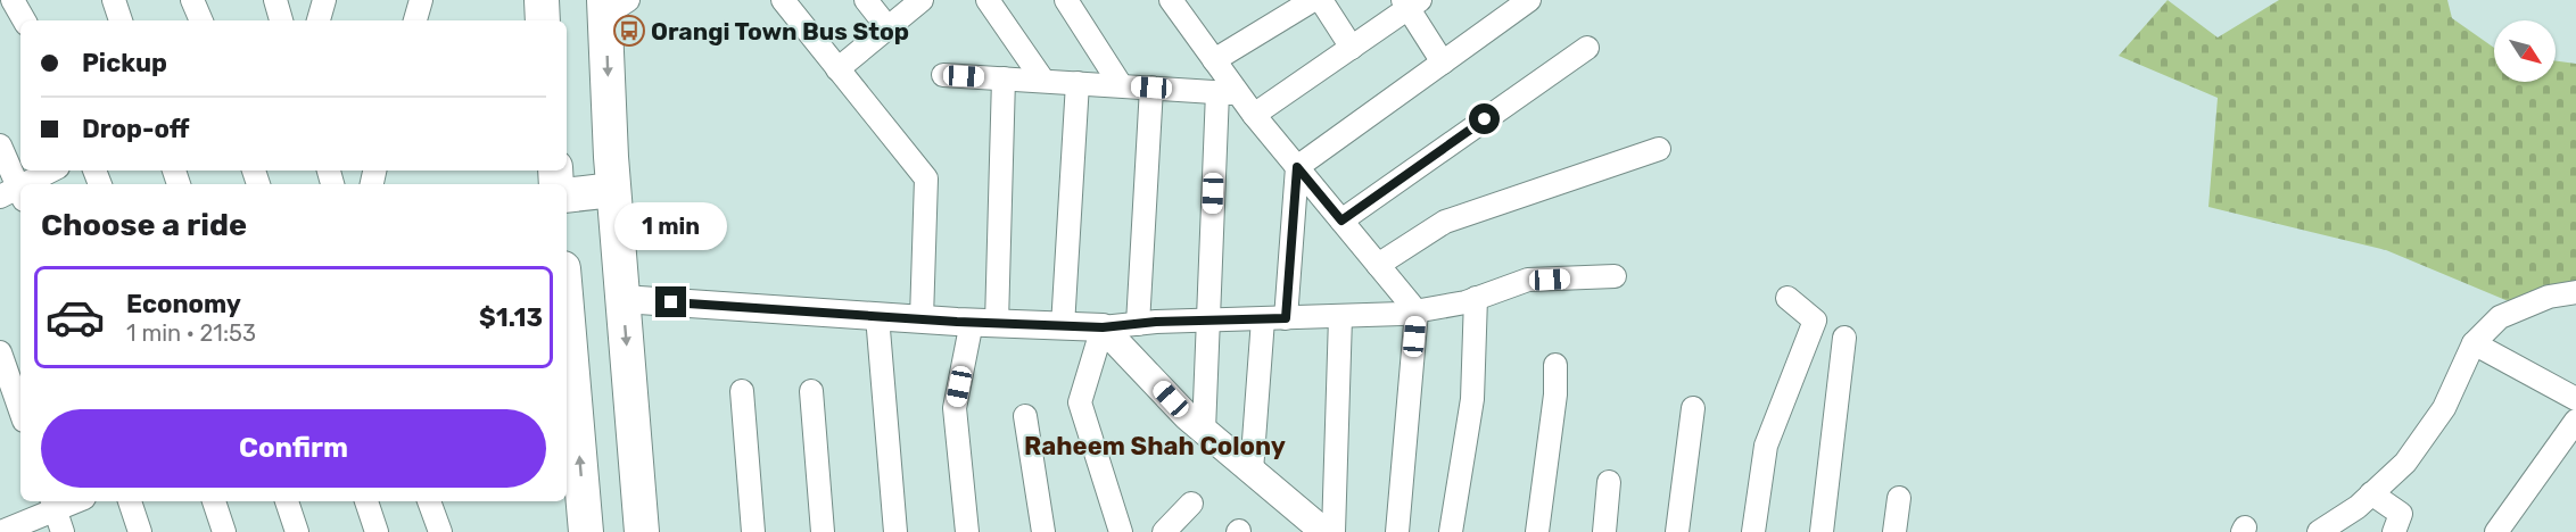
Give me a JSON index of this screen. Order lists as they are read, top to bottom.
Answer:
{
  "districts": ["Raheem Shah Colony"],
  "places": {
    "bus stop": ["Orangi Town Bus Stop"]
  },
  "north": "bottom right",
  "page": {
    "banner": ["Pickup", "Drop-off"],
    "heading": "Choose a ride",
    "bubble": "1 min",
    "list": [
      {
        "name": "Economy",
        "note": "1 min · 21:53",
        "value": "$1.13"
      }
    ],
    "buttons": "Confirm"
  }
}
